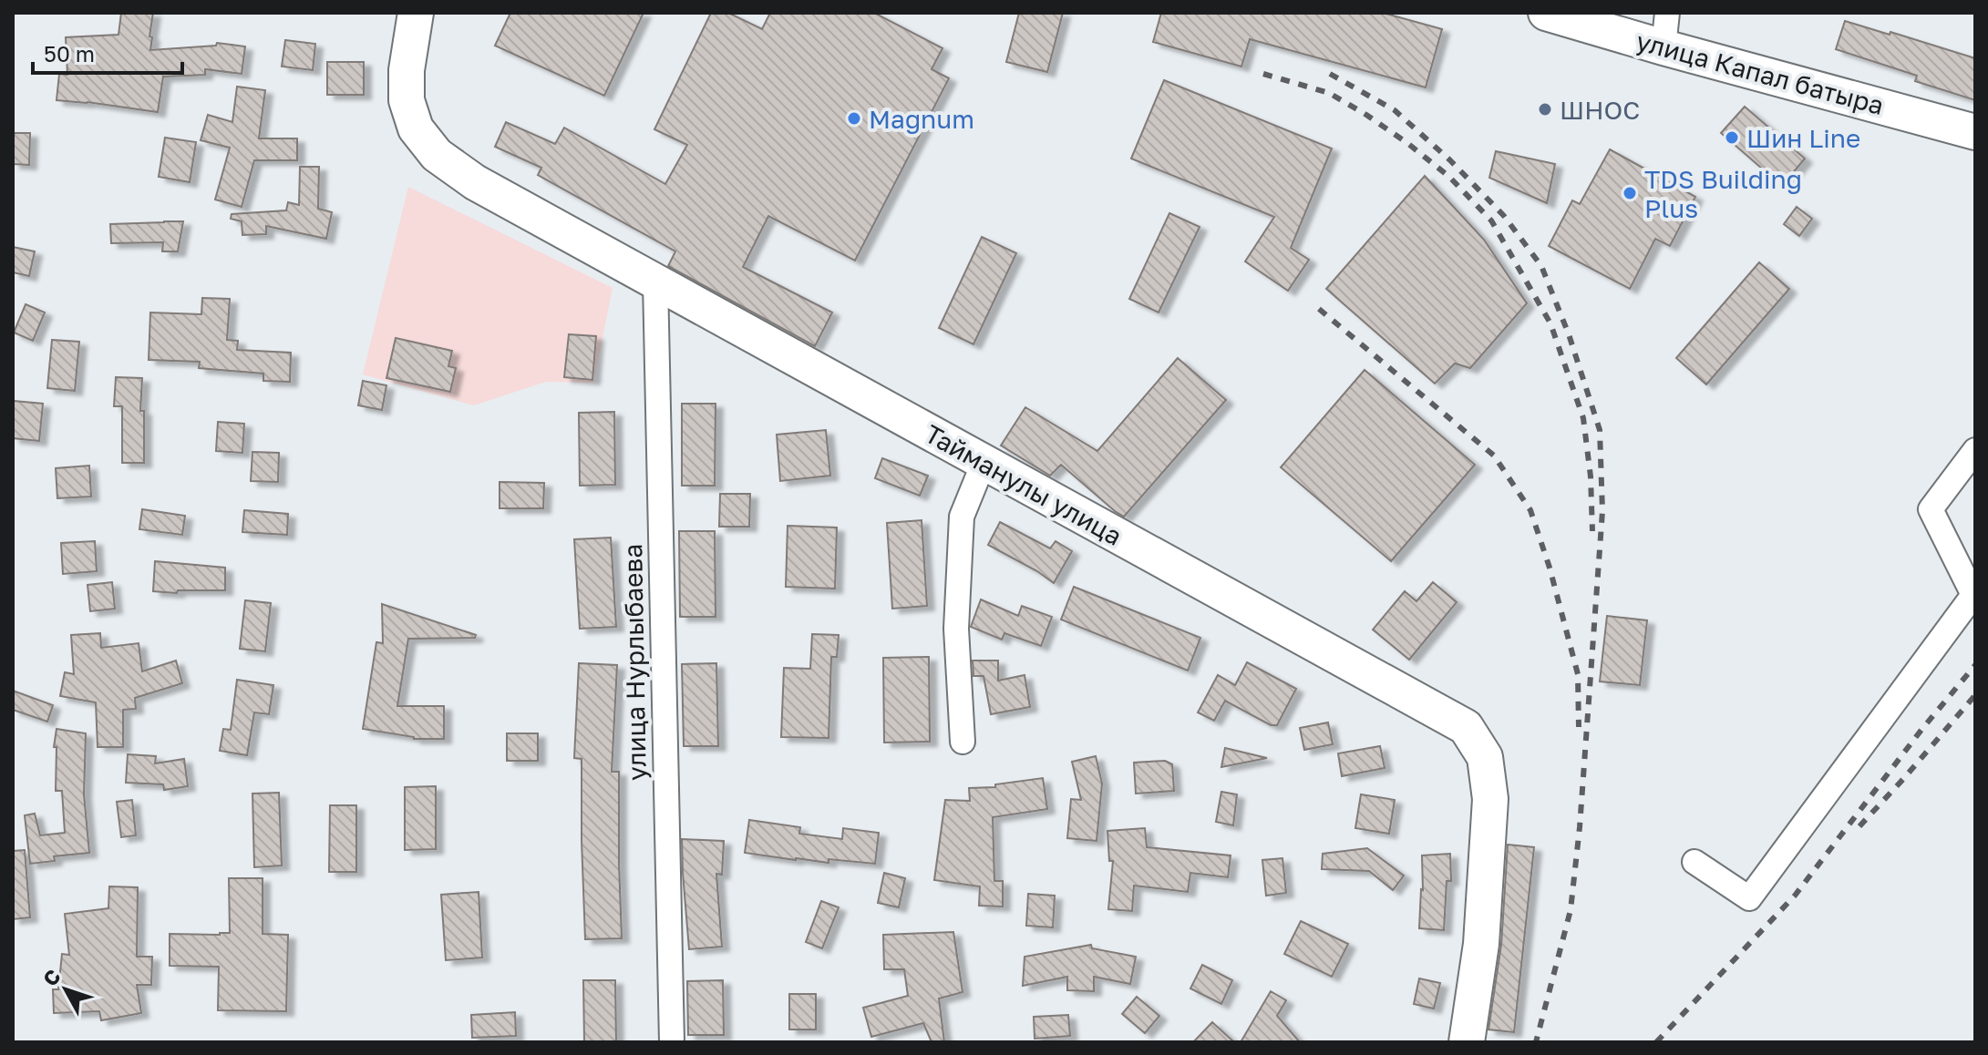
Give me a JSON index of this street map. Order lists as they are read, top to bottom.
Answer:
{
  "streets": {
    "street": ["улица Капал батыра", "Тайманулы улица", "улица Нурлыбаева"]
  },
  "crossings": [
    ["Тайманулы улица", "улица Нурлыбаева"]
  ],
  "places": [
    "ШНОС",
    "Magnum",
    "Шин Line",
    "TDS Building Plus"
  ],
  "scale_bar": "50 m",
  "north": "top left"
}
